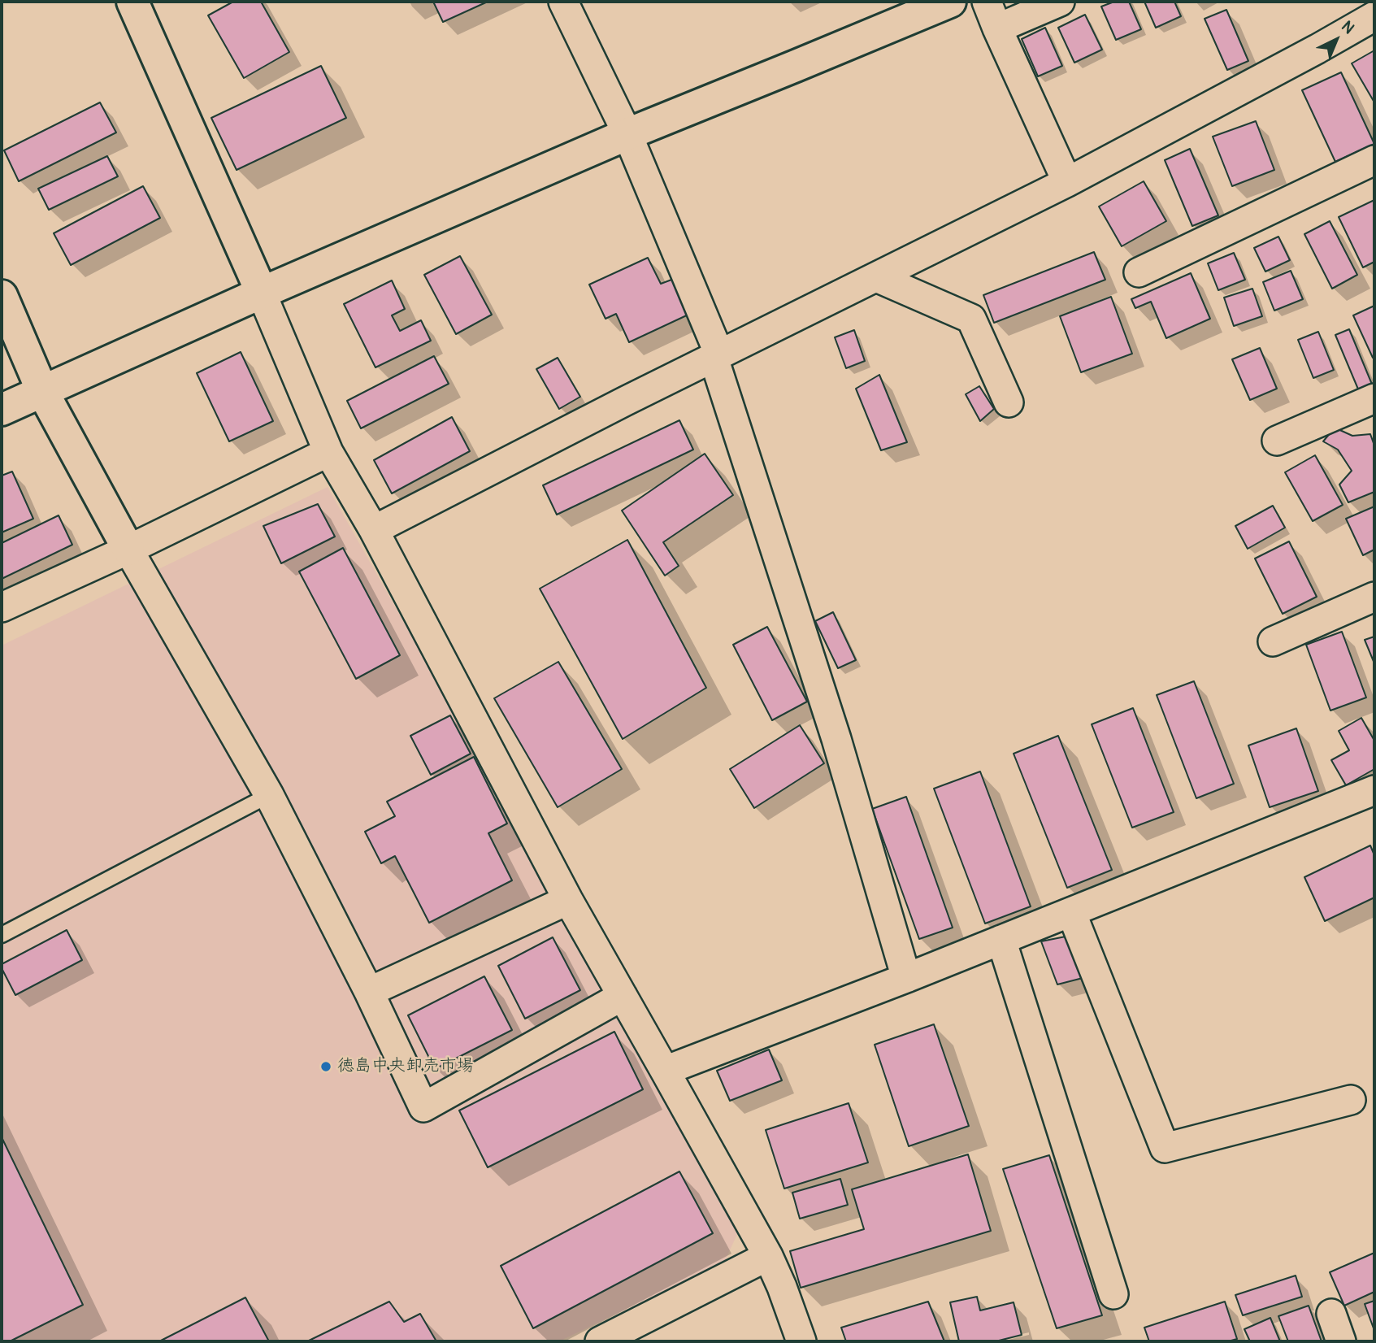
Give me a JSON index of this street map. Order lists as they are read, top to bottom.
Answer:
{
  "places": ["徳島中央卸売市場"],
  "north": "top right"
}
